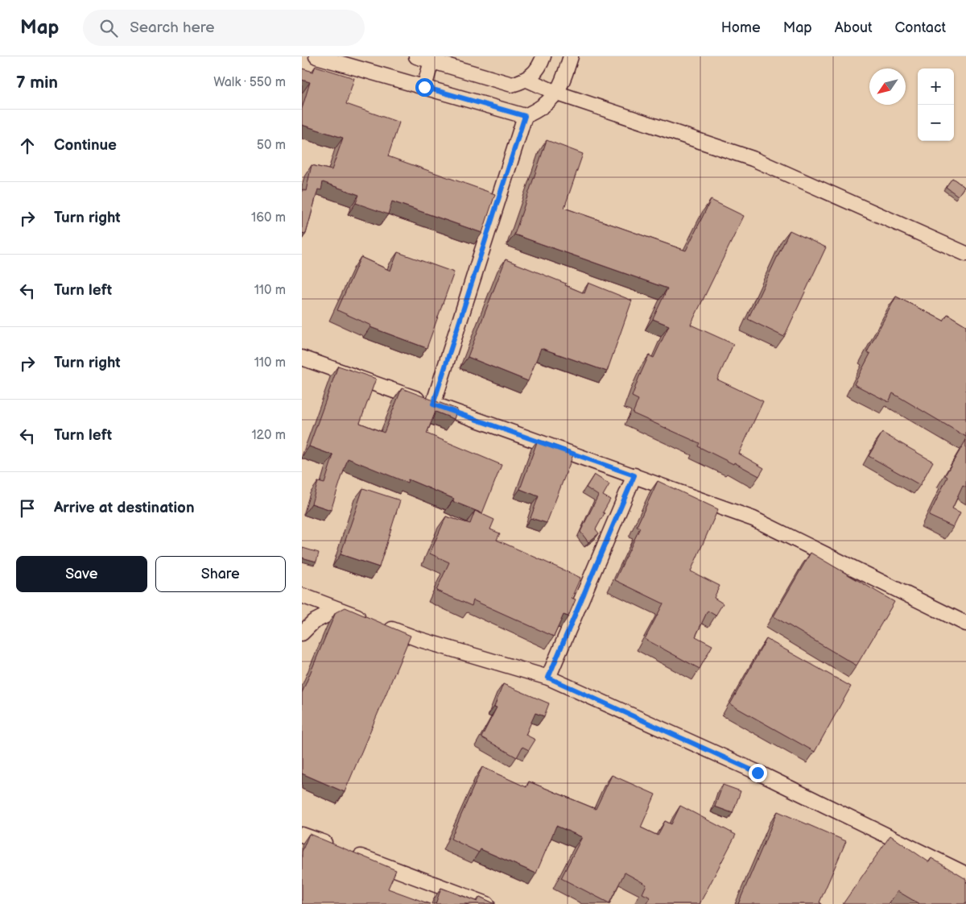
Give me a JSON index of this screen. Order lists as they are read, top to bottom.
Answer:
{
  "north": "bottom left",
  "page": {
    "header": "Map",
    "search": "Search here",
    "nav": [
      "Home",
      "Map",
      "About",
      "Contact"
    ],
    "heading": ["7 min", "Walk · 550 m"],
    "map_buttons": ["+", "−"],
    "list": [
      ["Continue", "50 m"],
      ["Turn right", "160 m"],
      ["Turn left", "110 m"],
      ["Turn right", "110 m"],
      ["Turn left", "120 m"],
      "Arrive at destination"
    ],
    "buttons": ["Save", "Share"]
  }
}
